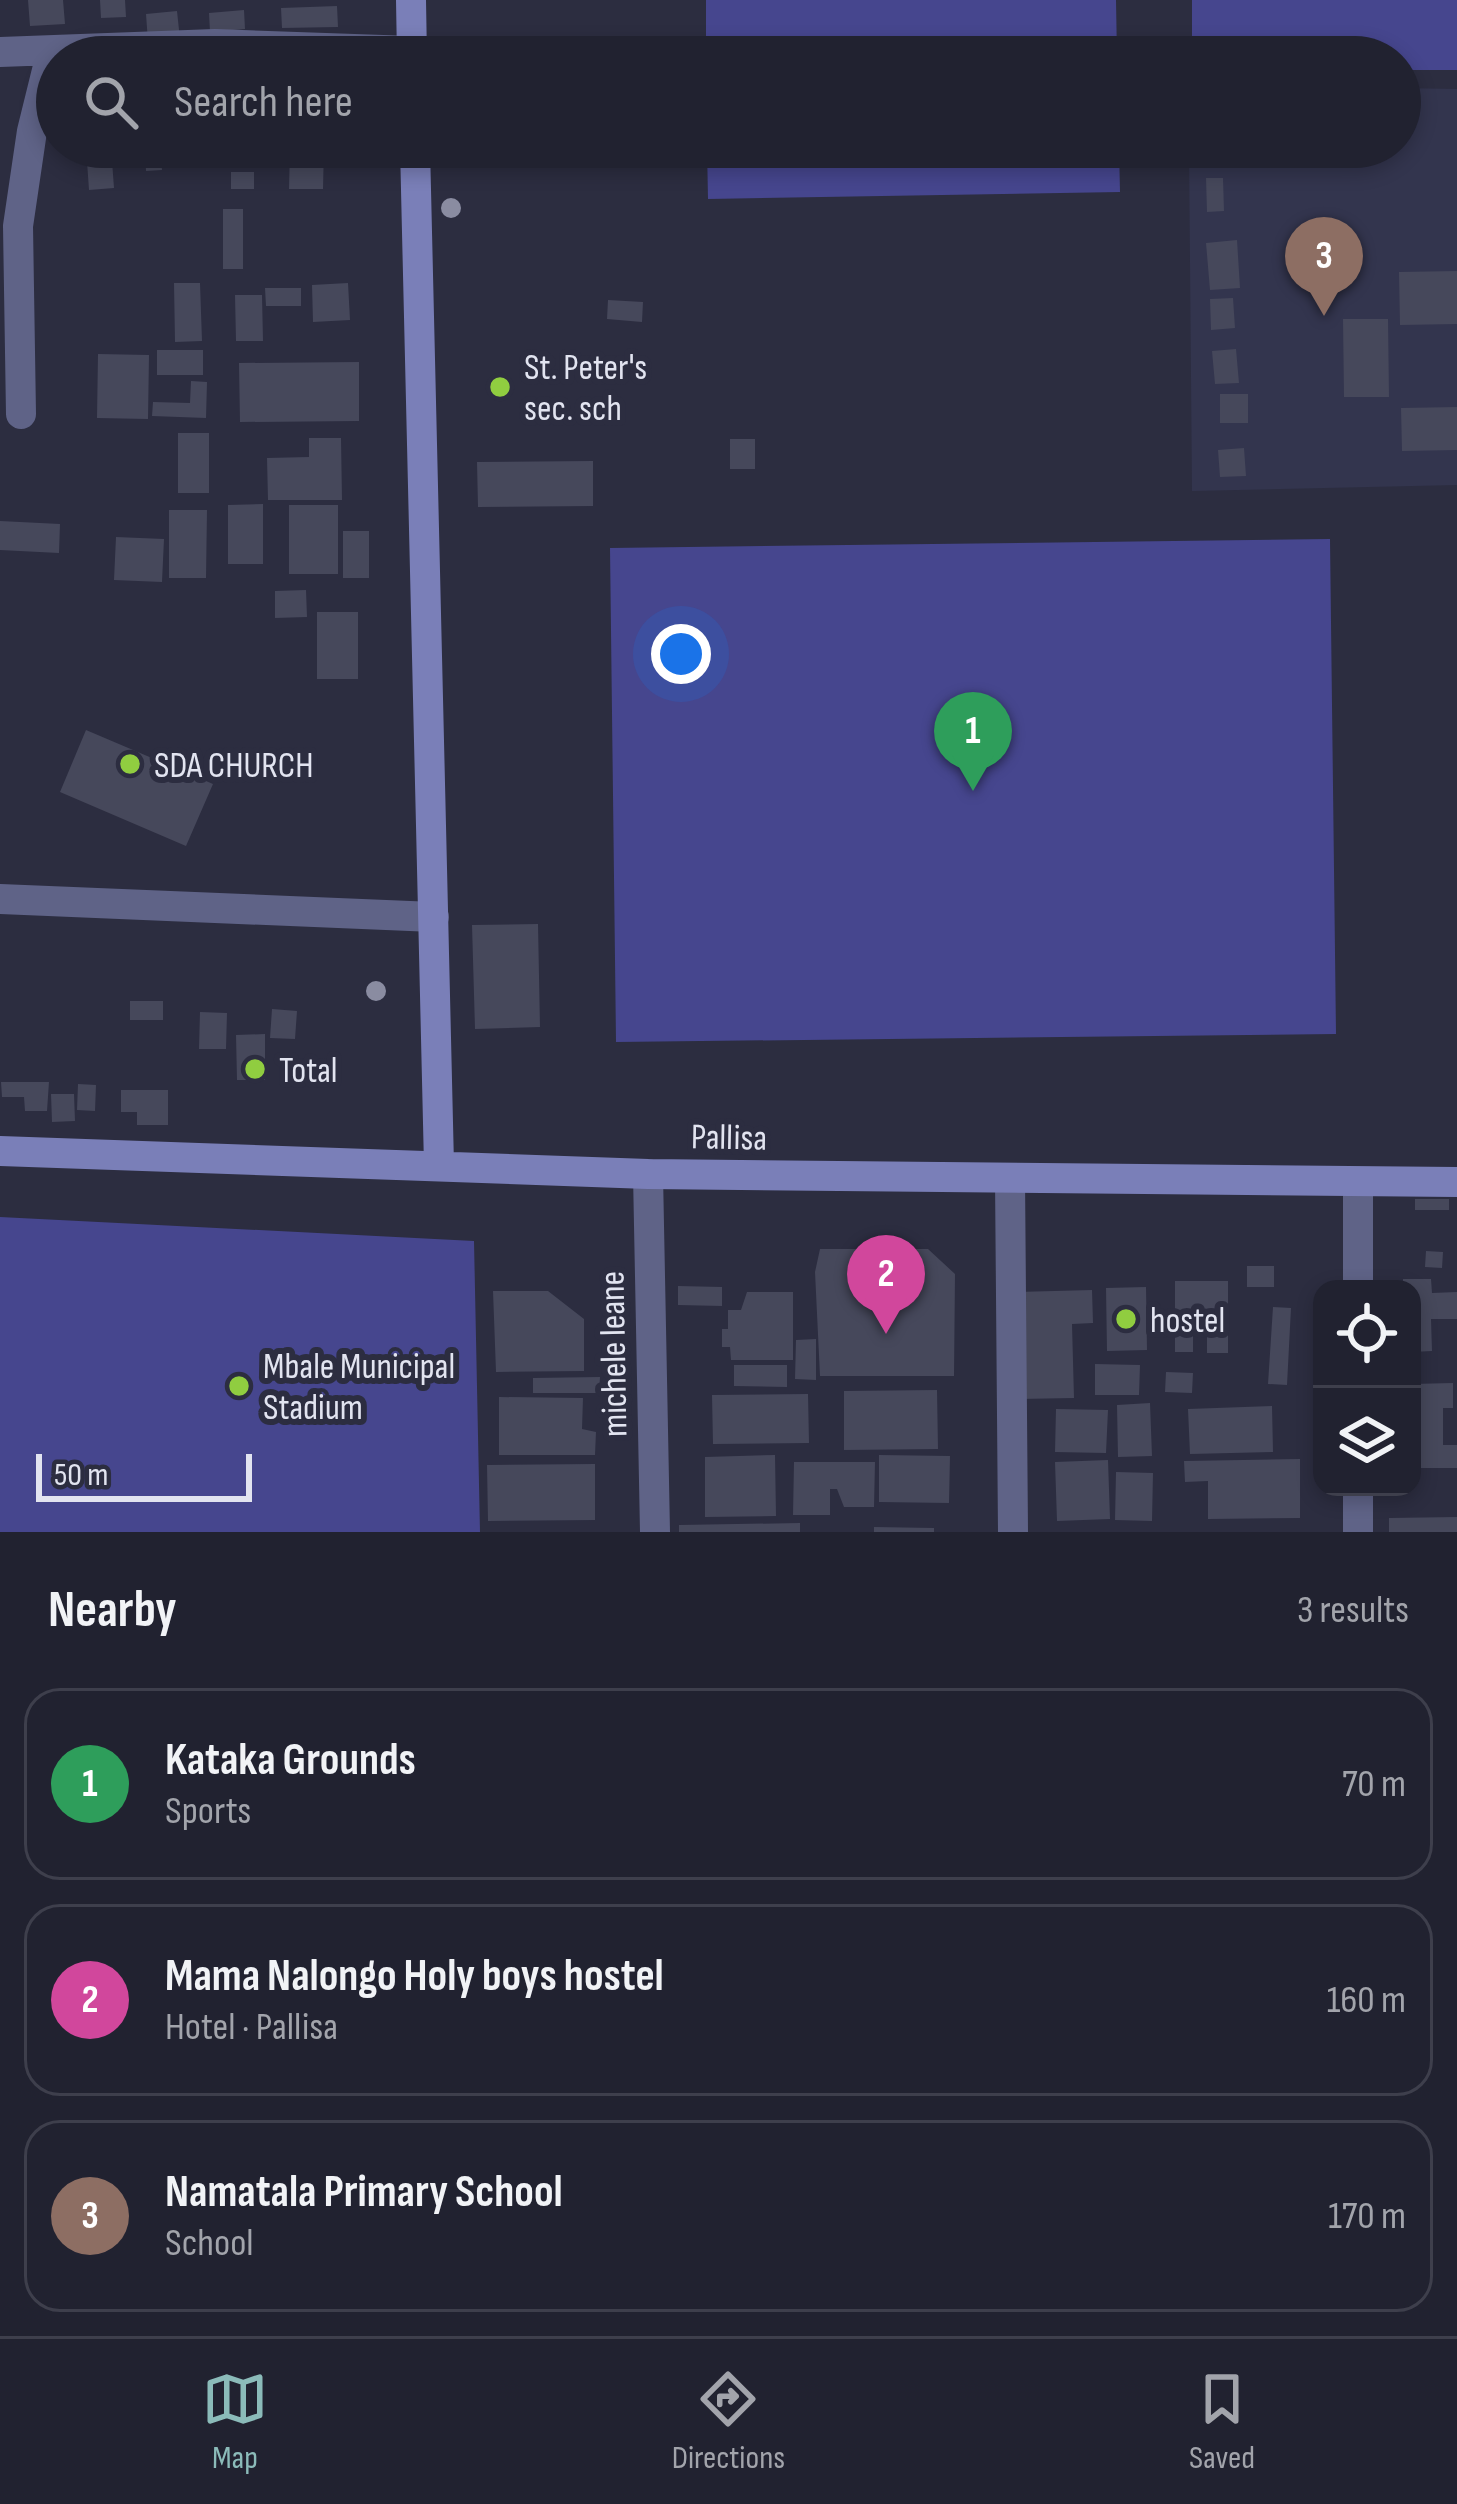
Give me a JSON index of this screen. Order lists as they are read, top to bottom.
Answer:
{
  "streets": {
    "main road": ["Pallisa"],
    "street": ["michele leane"]
  },
  "crossings": [
    ["Pallisa", "michele leane"]
  ],
  "places": [
    "St. Peter's sec. sch",
    "SDA CHURCH",
    "Total",
    "hostel",
    "Mbale Municipal Stadium"
  ],
  "scale_bar": "50 m",
  "page": {
    "search": "Search here",
    "pins": ["3", "1", "2"],
    "scale": "50 m",
    "heading": ["Nearby", "3 results"],
    "list": [
      {
        "mark": "1",
        "name": "Kataka Grounds",
        "note": "Sports",
        "value": "70 m"
      },
      {
        "mark": "2",
        "name": "Mama Nalongo Holy boys hostel",
        "note": "Hotel · Pallisa",
        "value": "160 m"
      },
      {
        "mark": "3",
        "name": "Namatala Primary School",
        "note": "School",
        "value": "170 m"
      }
    ],
    "nav": ["Map", "Directions", "Saved"]
  }
}
